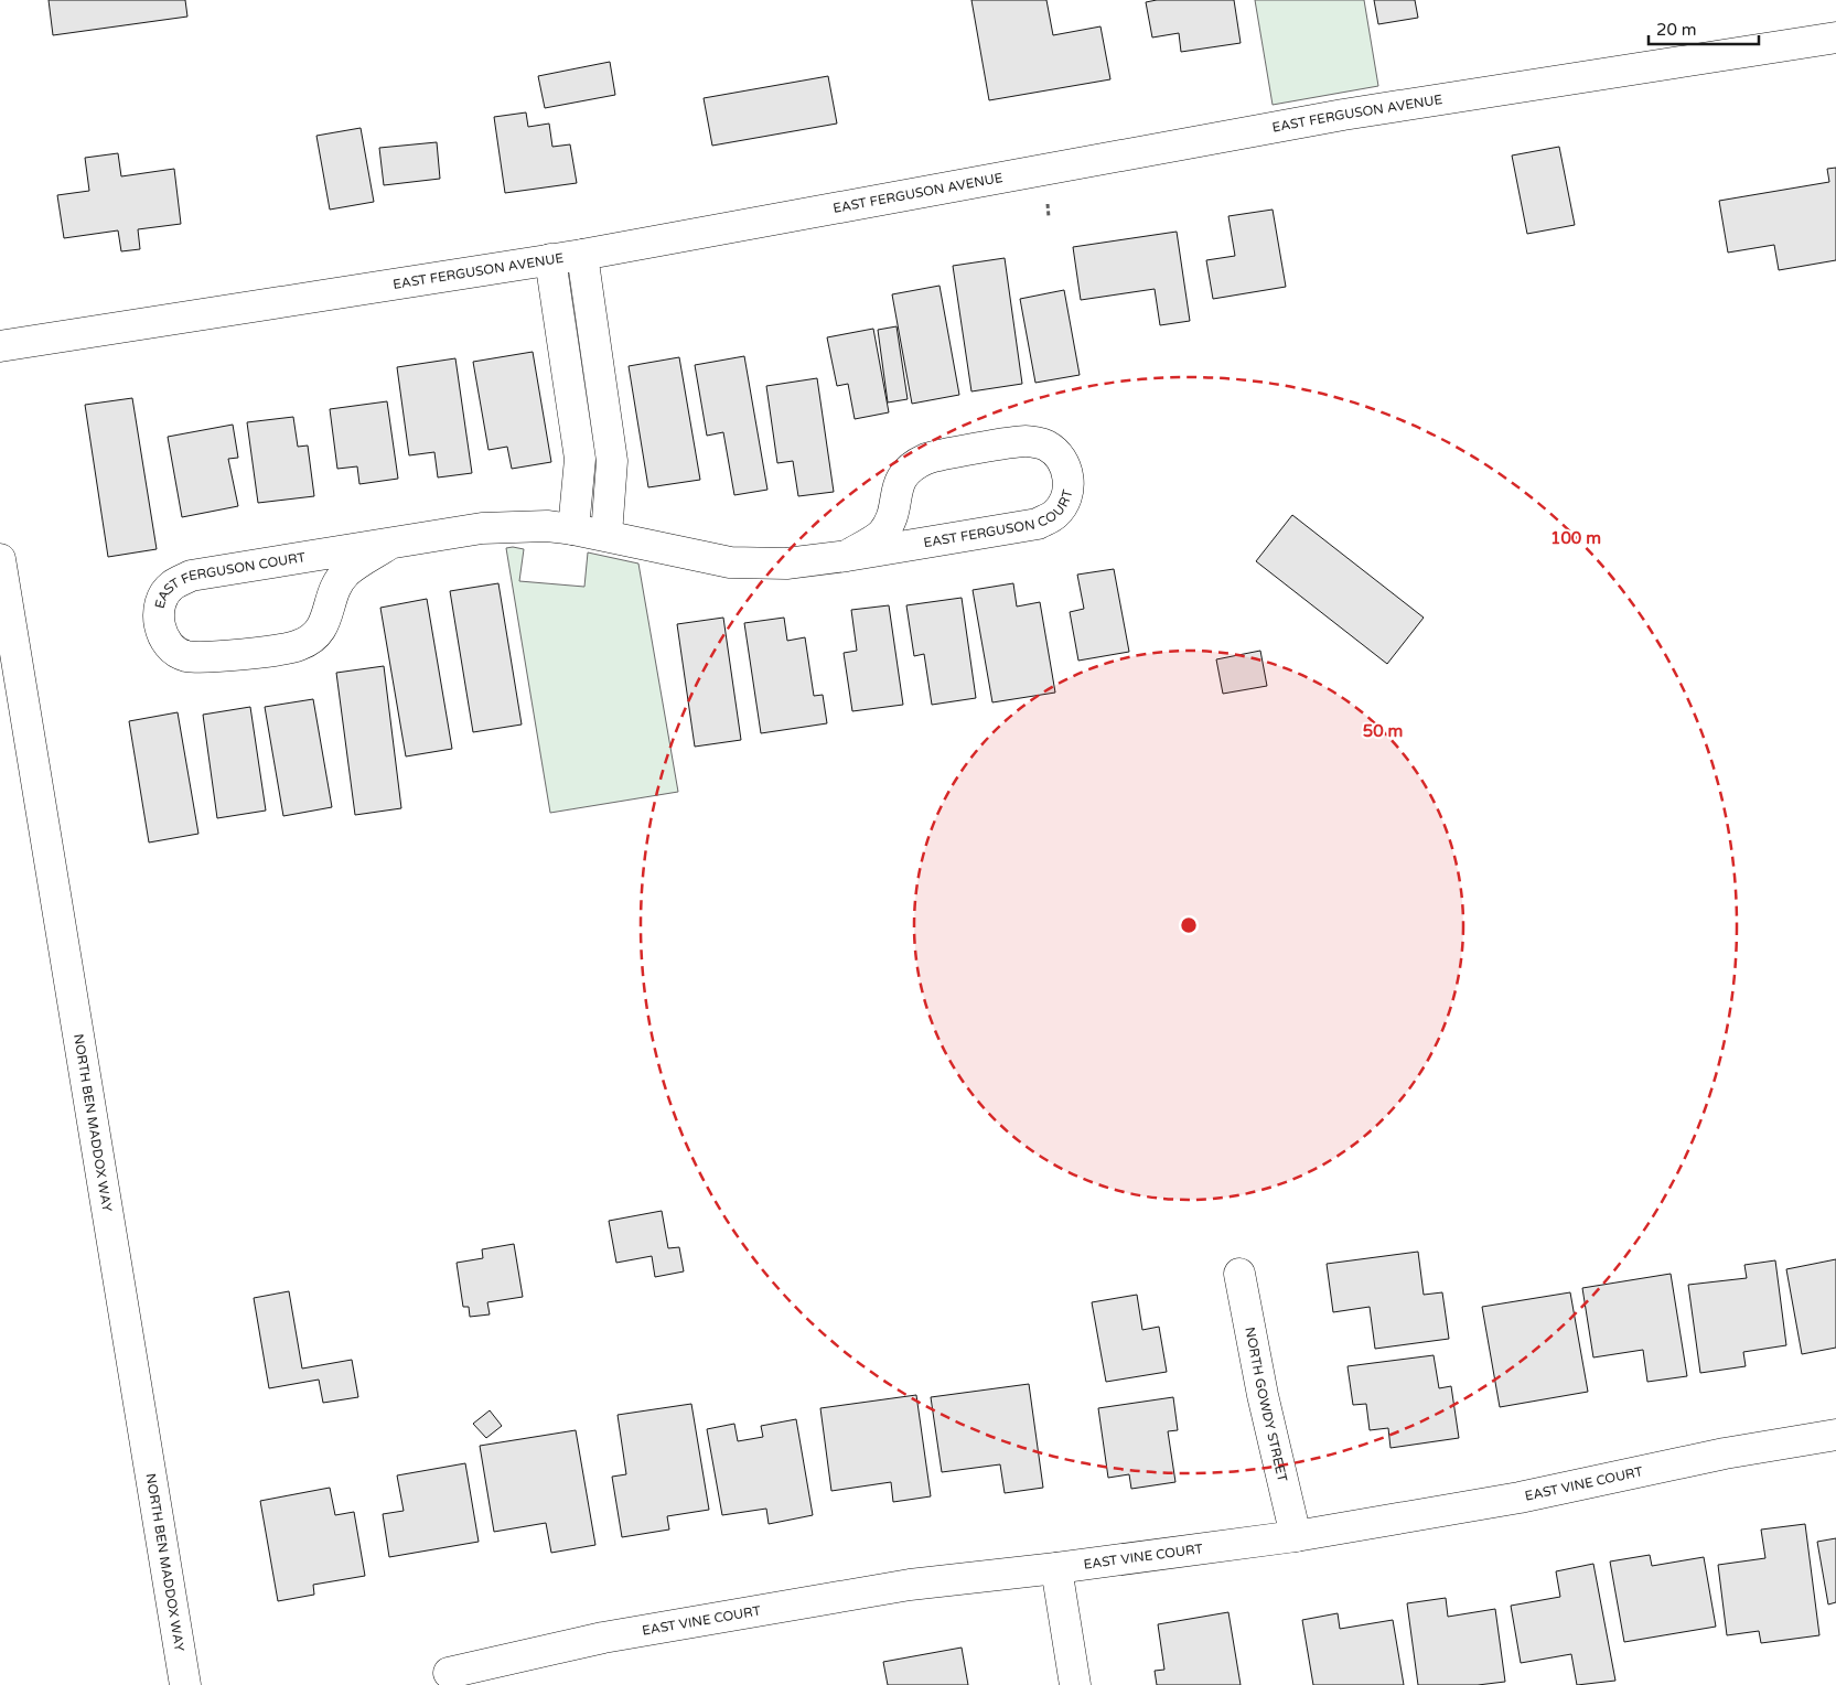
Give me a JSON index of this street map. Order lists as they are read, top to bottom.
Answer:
{
  "streets": {
    "street": [
      "EAST FERGUSON AVENUE",
      "EAST FERGUSON COURT",
      "NORTH BEN MADDOX WAY",
      "NORTH GOWDY STREET",
      "EAST VINE COURT"
    ]
  },
  "crossings": [
    ["NORTH GOWDY STREET", "EAST VINE COURT"]
  ],
  "scale_bar": "20 m",
  "rings": ["100 m", "50 m"]
}
